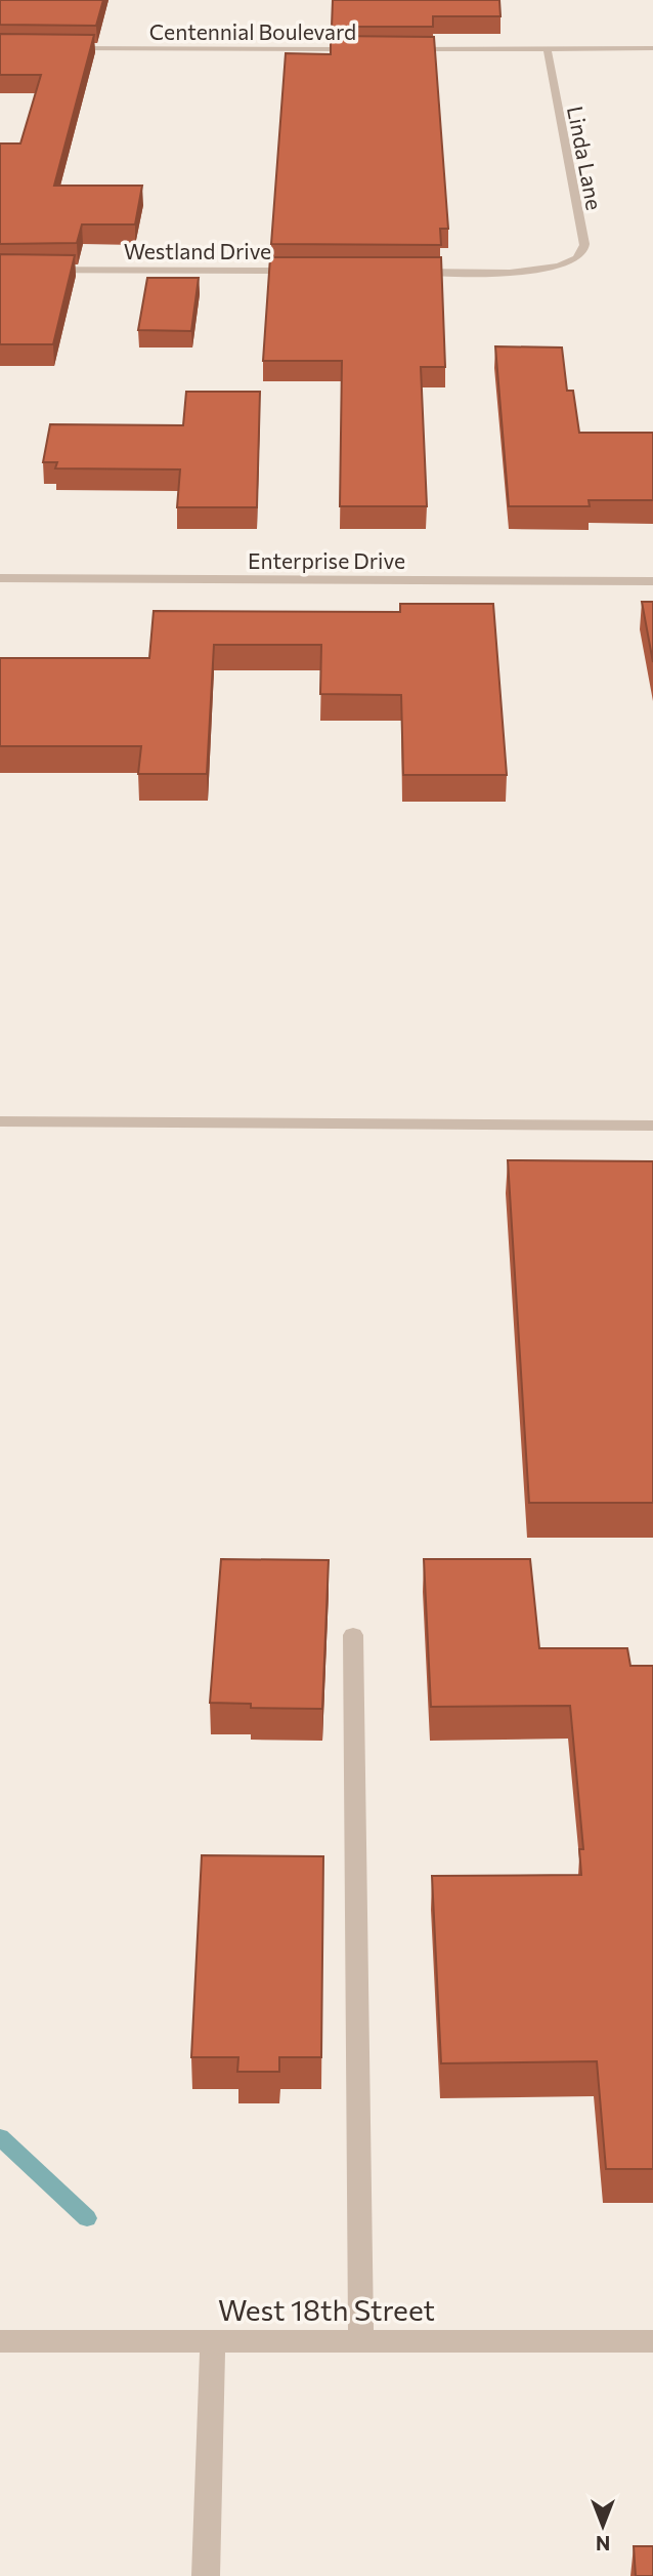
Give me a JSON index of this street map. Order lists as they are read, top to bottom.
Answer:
{
  "streets": {
    "street": [
      "Centennial Boulevard",
      "Linda Lane",
      "Westland Drive",
      "Enterprise Drive",
      "West 18th Street"
    ]
  },
  "north": "bottom"
}
